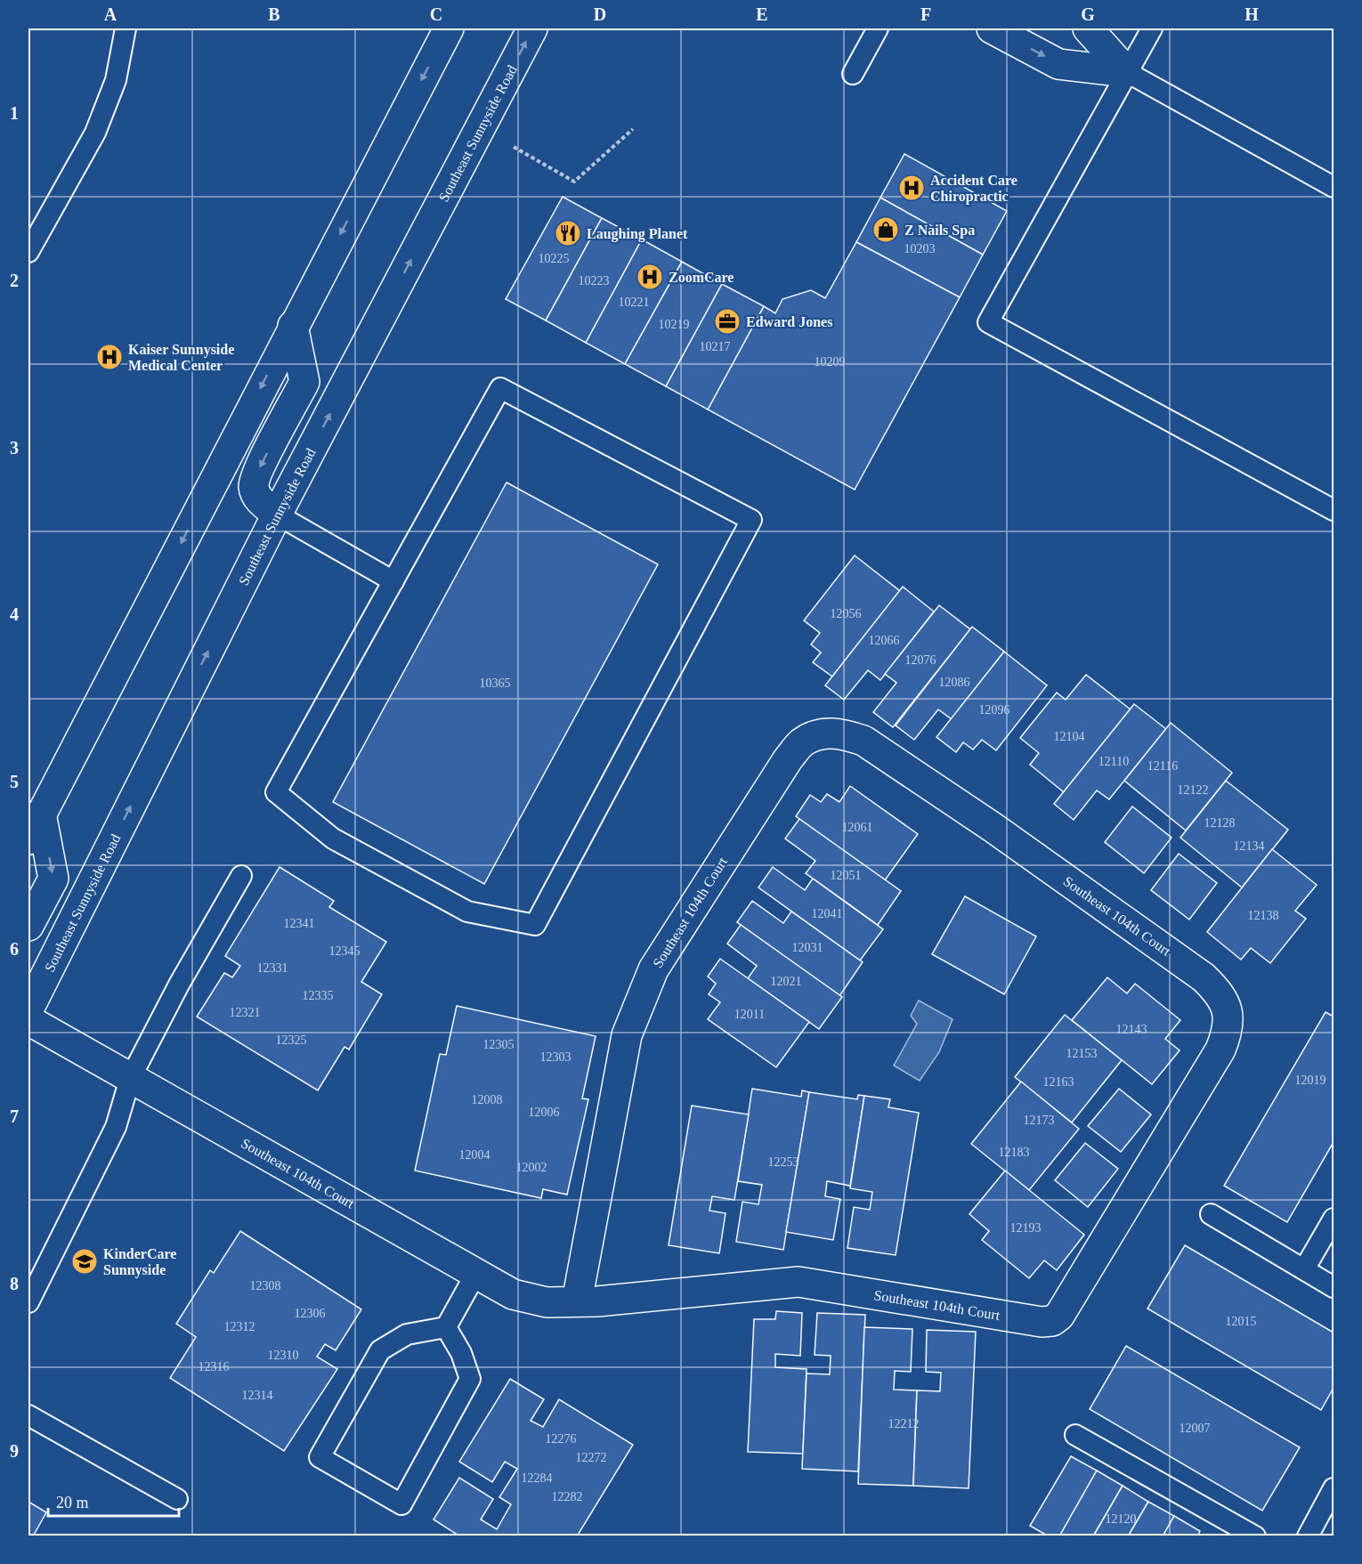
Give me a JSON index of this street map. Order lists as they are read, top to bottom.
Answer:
{
  "streets": {
    "street": ["Southeast Sunnyside Road", "Southeast 104th Court"]
  },
  "places": {
    "hospital": ["Accident Care Chiropractic", "ZoomCare", "Kaiser Sunnyside Medical Center"],
    "shop": ["Z Nails Spa"],
    "restaurant": ["Laughing Planet"],
    "office": ["Edward Jones"],
    "school or university": ["KinderCare Sunnyside"]
  },
  "house_numbers": [
    "10203",
    "10225",
    "10223",
    "10221",
    "10219",
    "10217",
    "10209",
    "12056",
    "12066",
    "12076",
    "12086",
    "10365",
    "12096",
    "12104",
    "12110",
    "12116",
    "12122",
    "12128",
    "12061",
    "12134",
    "12051",
    "12041",
    "12138",
    "12341",
    "12031",
    "12345",
    "12331",
    "12021",
    "12335",
    "12321",
    "12011",
    "12143",
    "12325",
    "12305",
    "12153",
    "12303",
    "12019",
    "12163",
    "12008",
    "12006",
    "12173",
    "12183",
    "12004",
    "12253",
    "12002",
    "12193",
    "12308",
    "12306",
    "12015",
    "12312",
    "12310",
    "12316",
    "12314",
    "12212",
    "12007",
    "12276",
    "12272",
    "12284",
    "12282",
    "12120"
  ],
  "scale_bar": "20 m",
  "grid": {
    "columns": [
      "A",
      "B",
      "C",
      "D",
      "E",
      "F",
      "G",
      "H"
    ],
    "rows": [
      "1",
      "2",
      "3",
      "4",
      "5",
      "6",
      "7",
      "8",
      "9"
    ]
  }
}
